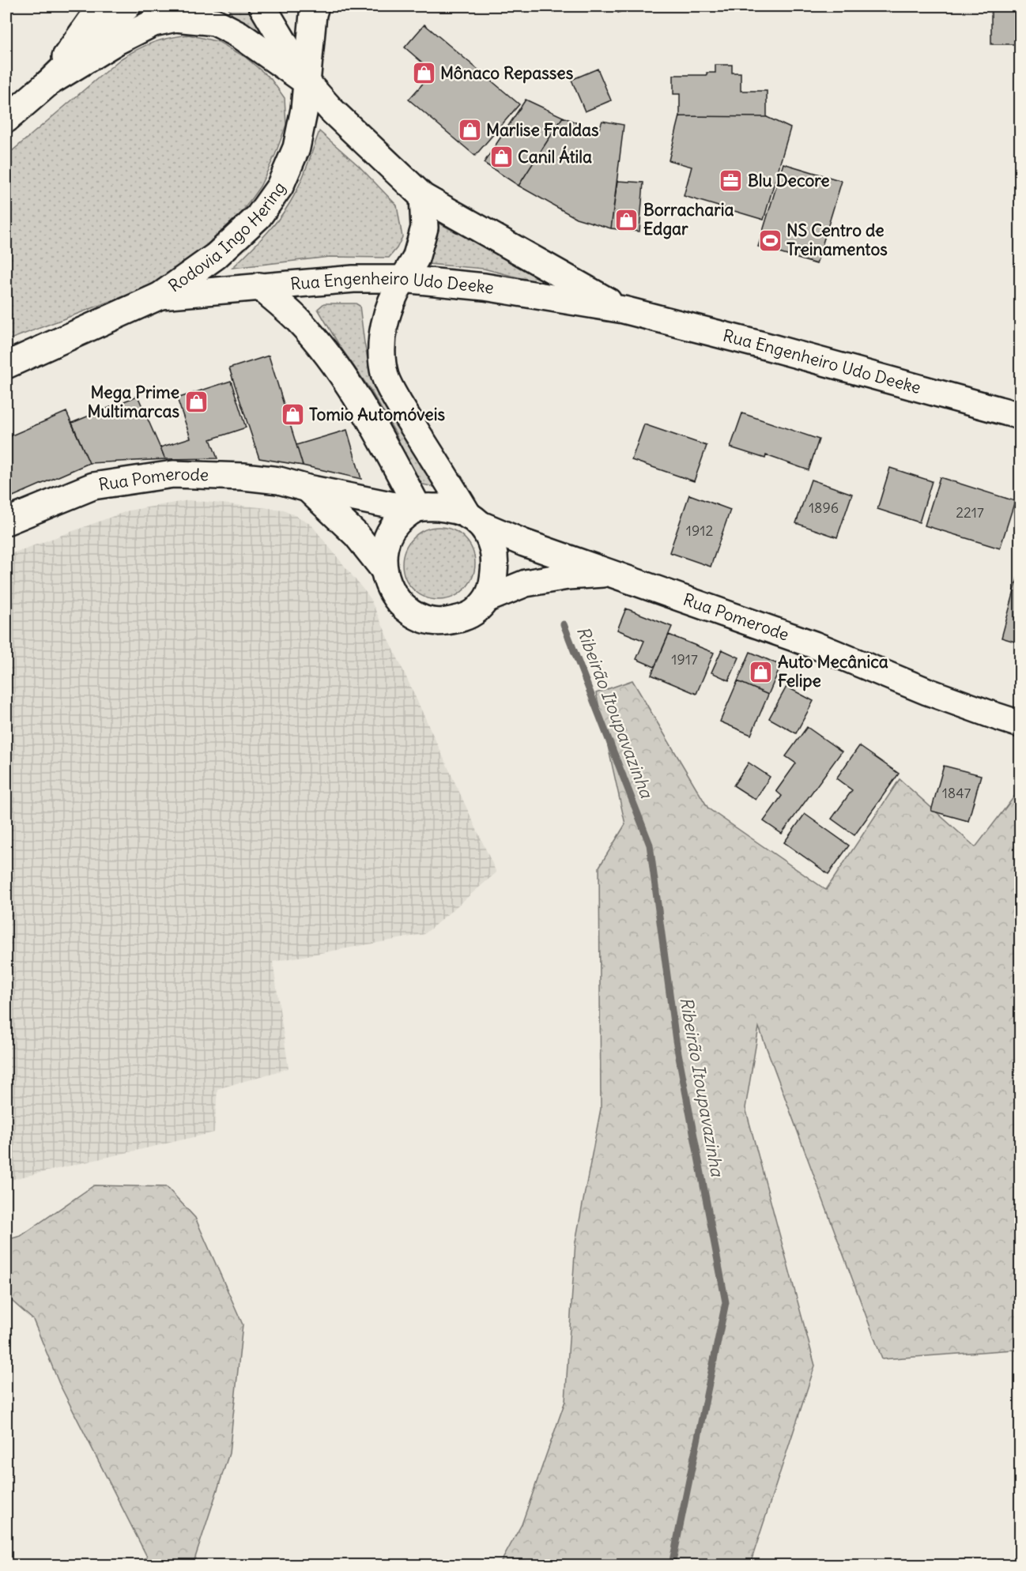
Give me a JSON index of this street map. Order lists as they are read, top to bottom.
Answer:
{
  "streets": {
    "main road": ["Rodovia Ingo Hering", "Rua Engenheiro Udo Deeke", "Rua Pomerode"]
  },
  "crossings": [
    ["Rodovia Ingo Hering", "Rua Engenheiro Udo Deeke"]
  ],
  "water": ["Ribeirão Itoupavazinha"],
  "places": {
    "shop": [
      "Mônaco Repasses",
      "Marlise Fraldas",
      "Canil Átila",
      "Borracharia Edgar",
      "Mega Prime Multimarcas",
      "Tomio Automóveis",
      "Auto Mecânica Felipe"
    ],
    "office": ["Blu Decore"],
    "sports": ["NS Centro de Treinamentos"]
  },
  "house_numbers": [
    "1896",
    "2217",
    "1912",
    "1917",
    "1847"
  ]
}
